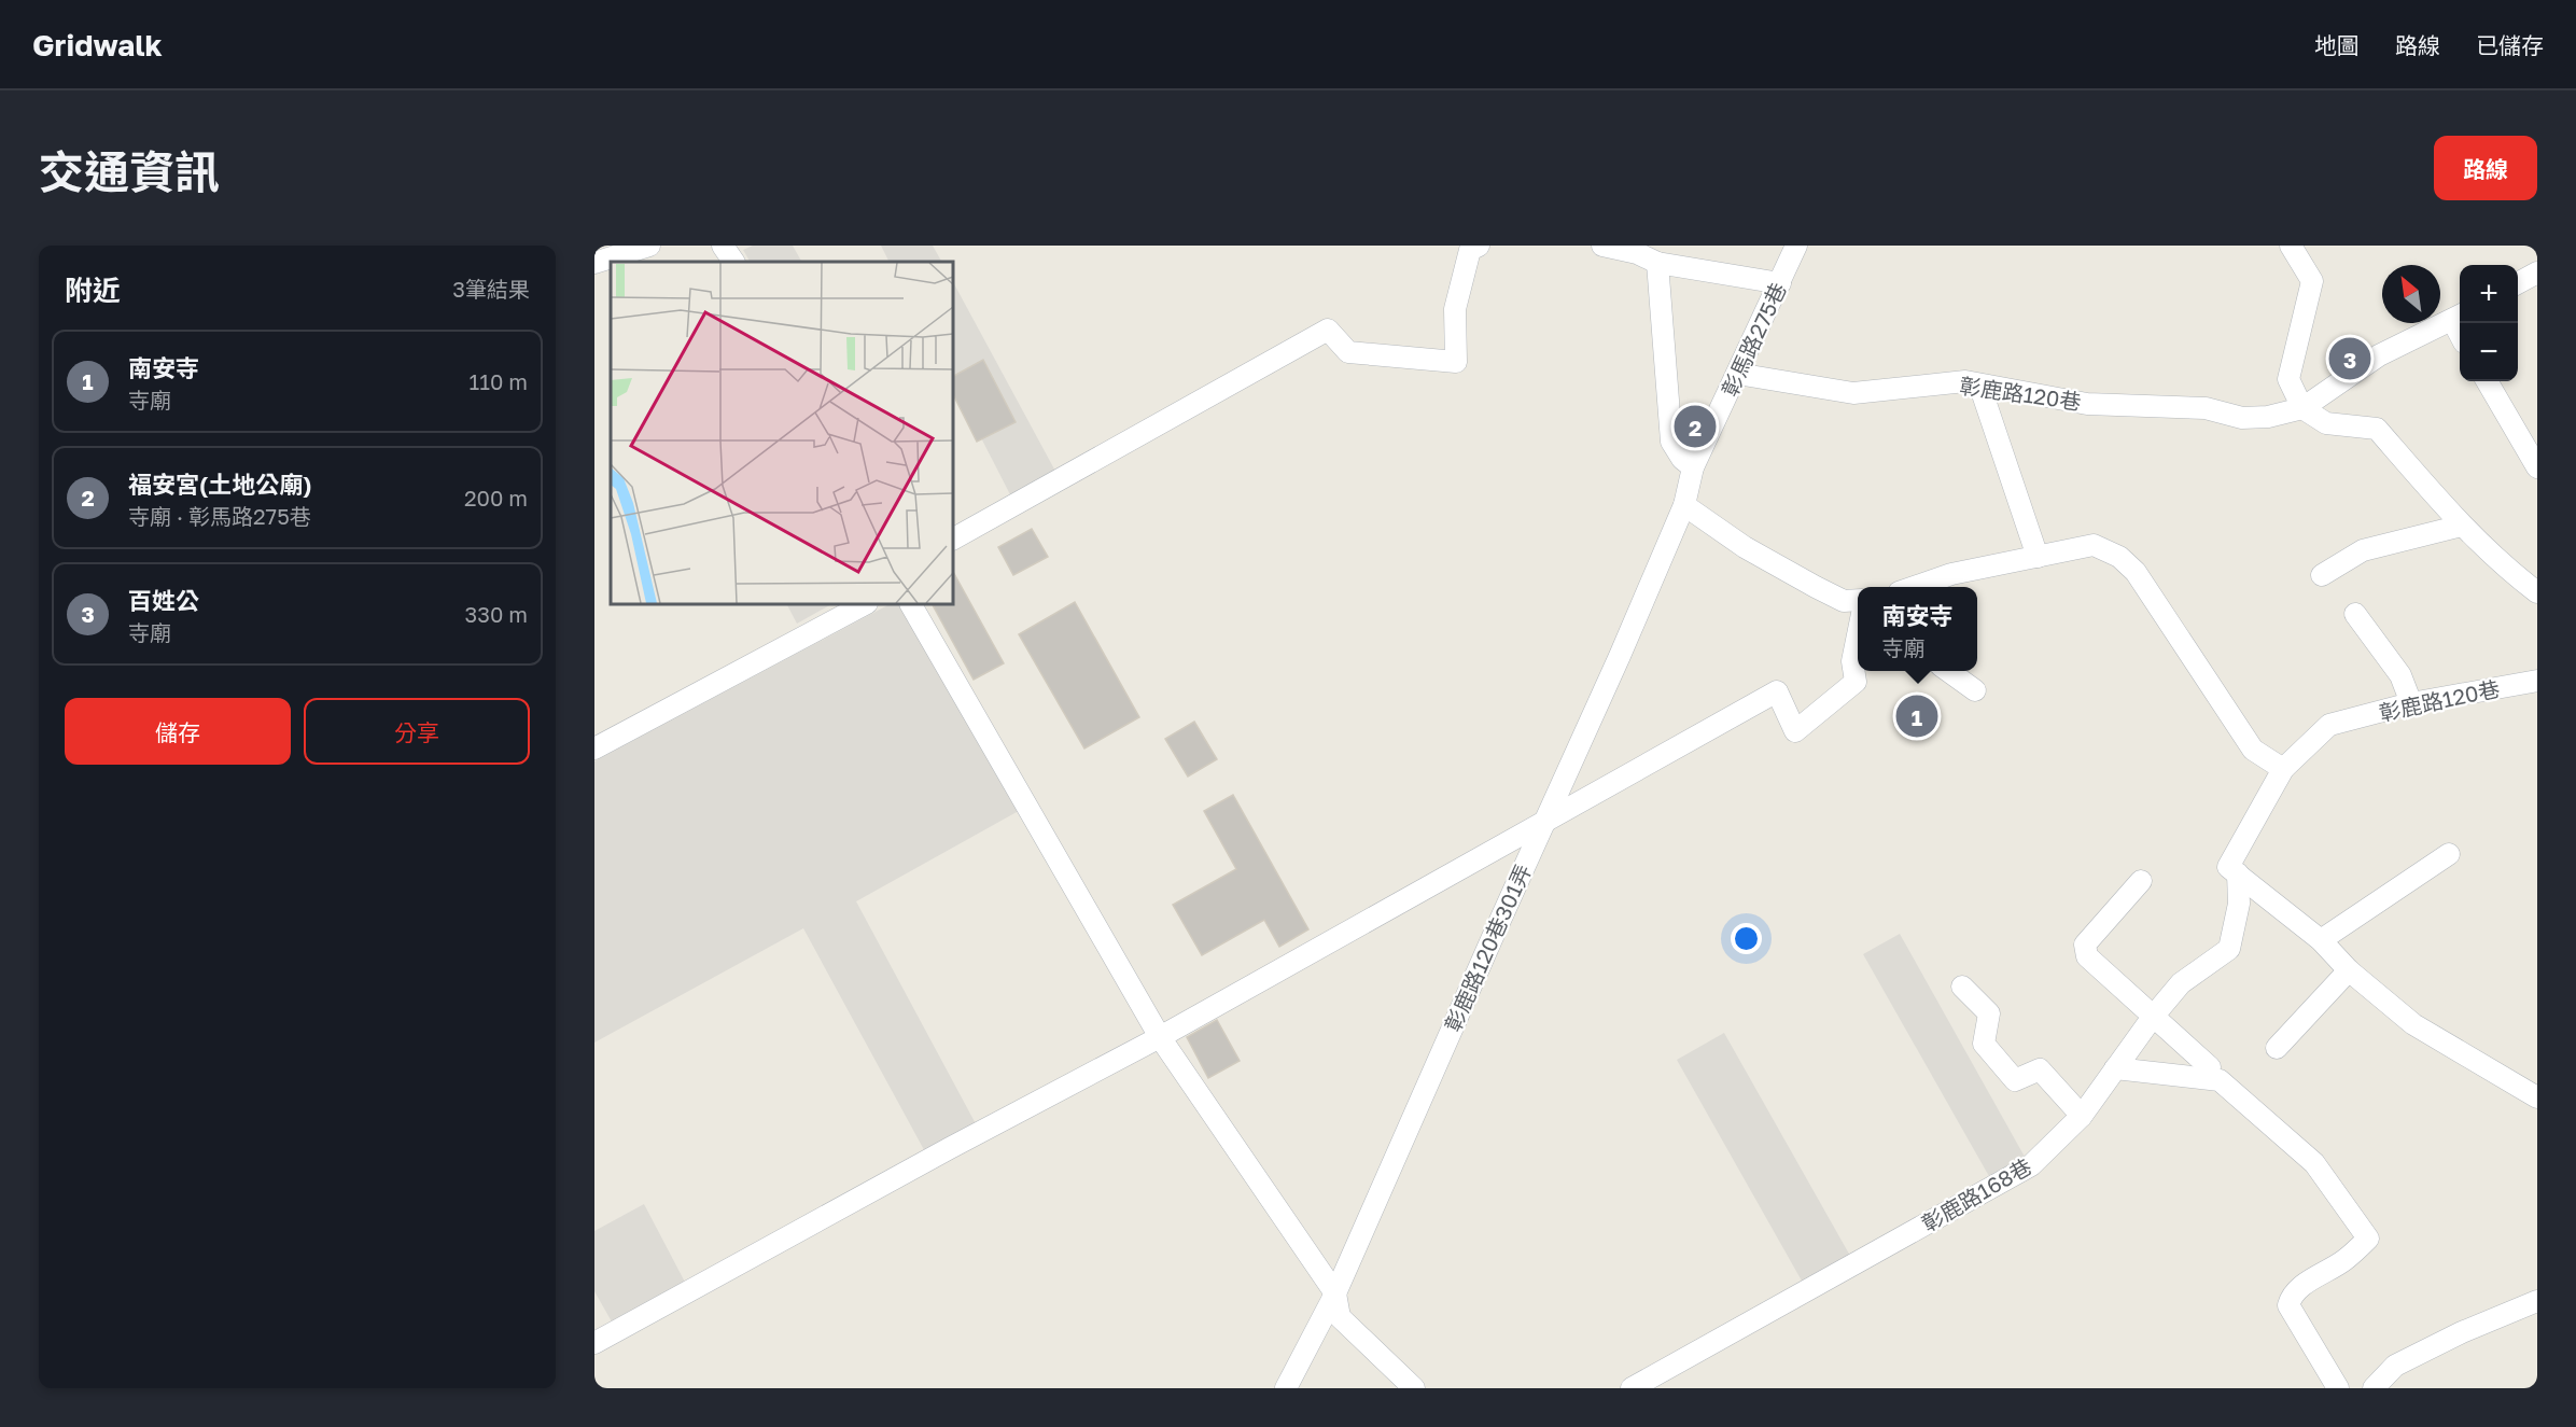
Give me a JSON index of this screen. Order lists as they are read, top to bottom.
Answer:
{
  "streets": {
    "street": [
      "彰馬路275巷",
      "彰鹿路120巷",
      "彰鹿路120巷301弄",
      "彰鹿路168巷"
    ]
  },
  "crossings": [
    ["彰馬路275巷", "彰鹿路120巷"],
    ["彰馬路275巷", "彰鹿路120巷301弄"],
    ["彰鹿路120巷", "彰鹿路168巷"]
  ],
  "north": "top left",
  "page": {
    "header": "Gridwalk",
    "nav": ["地圖", "路線", "已儲存"],
    "title": "交通資訊",
    "buttons": [
      "路線",
      ["儲存", "分享"]
    ],
    "heading": ["附近", "3筆結果"],
    "map_buttons": ["+", "−"],
    "list": [
      {
        "mark": "1",
        "name": "南安寺",
        "note": "寺廟",
        "value": "110 m"
      },
      {
        "mark": "2",
        "name": "福安宮(土地公廟)",
        "note": "寺廟 · 彰馬路275巷",
        "value": "200 m"
      },
      {
        "mark": "3",
        "name": "百姓公",
        "note": "寺廟",
        "value": "330 m"
      }
    ],
    "pins": ["3", "2", "1"],
    "popup": ["南安寺", "寺廟"]
  }
}
